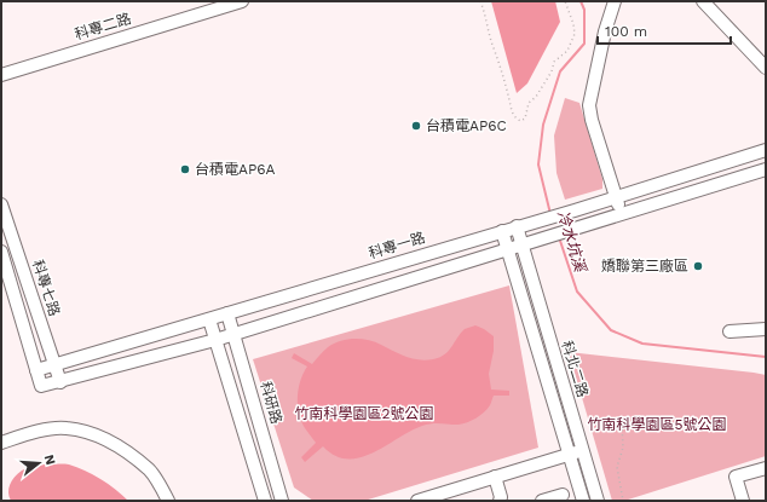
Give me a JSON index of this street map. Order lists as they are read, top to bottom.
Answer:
{
  "streets": {
    "street": [
      "科專二路",
      "科專一路",
      "科專七路",
      "科北二路",
      "科研路"
    ]
  },
  "crossings": [
    ["科專一路", "科專七路"],
    ["科專一路", "科北二路"],
    ["科專一路", "科研路"]
  ],
  "water": ["冷水坑溪"],
  "parks": ["竹南科學園區2號公園", "竹南科學園區5號公園"],
  "places": ["台積電AP6C", "台積電AP6A", "嬌聯第三廠區"],
  "scale_bar": "100 m",
  "north": "right"
}
